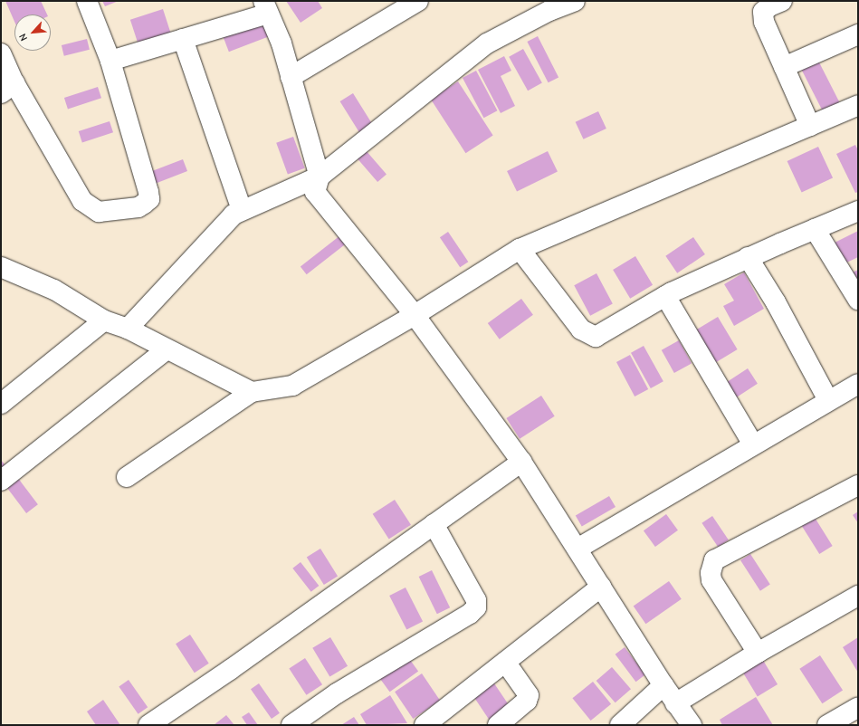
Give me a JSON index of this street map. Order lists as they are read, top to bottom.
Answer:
{
  "north": "bottom left"
}
